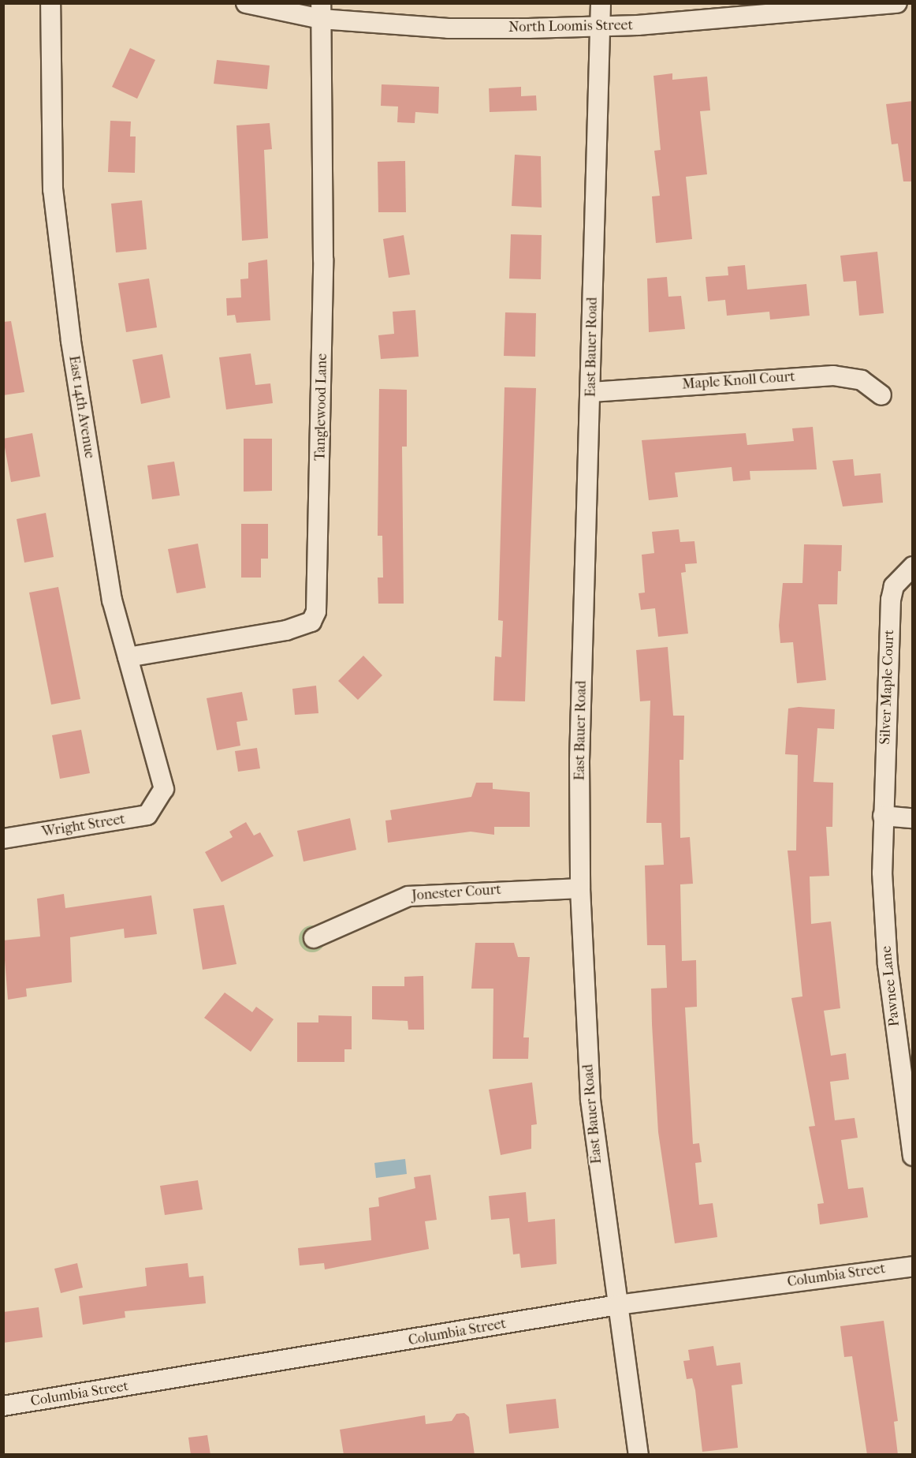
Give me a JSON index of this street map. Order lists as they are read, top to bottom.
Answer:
{
  "streets": {
    "street": [
      "North Loomis Street",
      "East Bauer Road",
      "Maple Knoll Court",
      "East 14th Avenue",
      "Tanglewood Lane",
      "Silver Maple Court",
      "Wright Street",
      "Jonester Court",
      "Pawnee Lane",
      "Columbia Street"
    ]
  },
  "crossings": [
    ["North Loomis Street", "East Bauer Road"],
    ["North Loomis Street", "Tanglewood Lane"],
    ["East Bauer Road", "Maple Knoll Court"],
    ["East Bauer Road", "Jonester Court"],
    ["East Bauer Road", "Columbia Street"],
    ["East 14th Avenue", "Tanglewood Lane"],
    ["East 14th Avenue", "Wright Street"],
    ["Silver Maple Court", "Pawnee Lane"]
  ]
}
